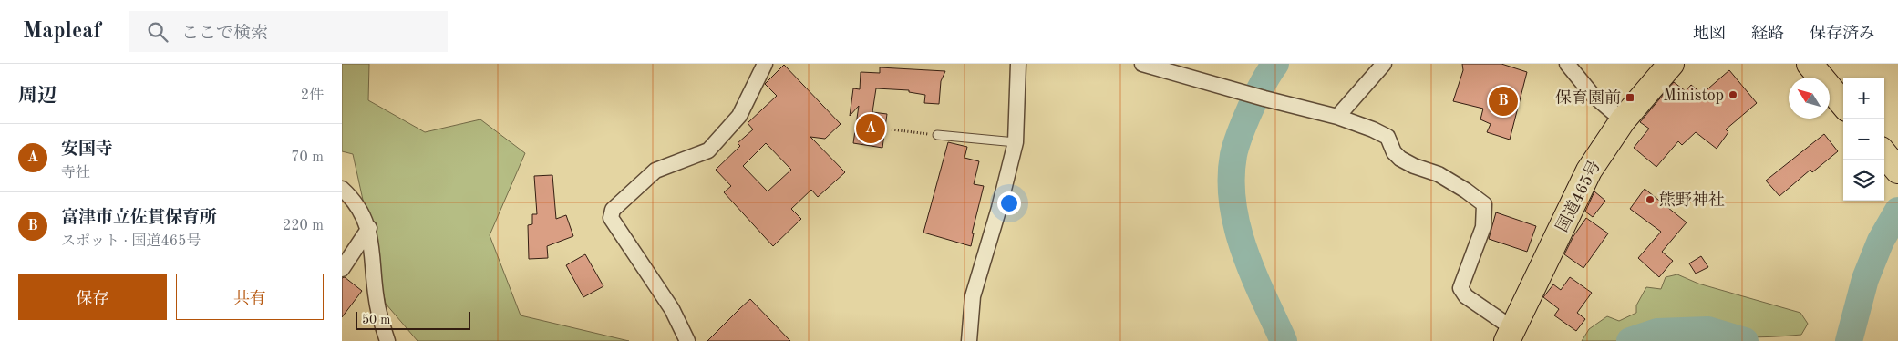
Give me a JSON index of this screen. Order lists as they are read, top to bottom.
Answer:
{
  "streets": {
    "highway": ["国道465号"]
  },
  "places": {
    "other": ["Ministop", "熊野神社"],
    "transit": ["保育園前"]
  },
  "scale_bar": "50 m",
  "north": "top left",
  "page": {
    "header": "Mapleaf",
    "search": "ここで検索",
    "nav": ["地図", "経路", "保存済み"],
    "heading": ["周辺", "2件"],
    "map_buttons": ["+", "−"],
    "pins": ["B", "A"],
    "list": [
      {
        "mark": "A",
        "name": "安国寺",
        "note": "寺社",
        "value": "70 m"
      },
      {
        "mark": "B",
        "name": "富津市立佐貫保育所",
        "note": "スポット · 国道465号",
        "value": "220 m"
      }
    ],
    "buttons": ["保存", "共有"],
    "scale": "50 m"
  }
}
